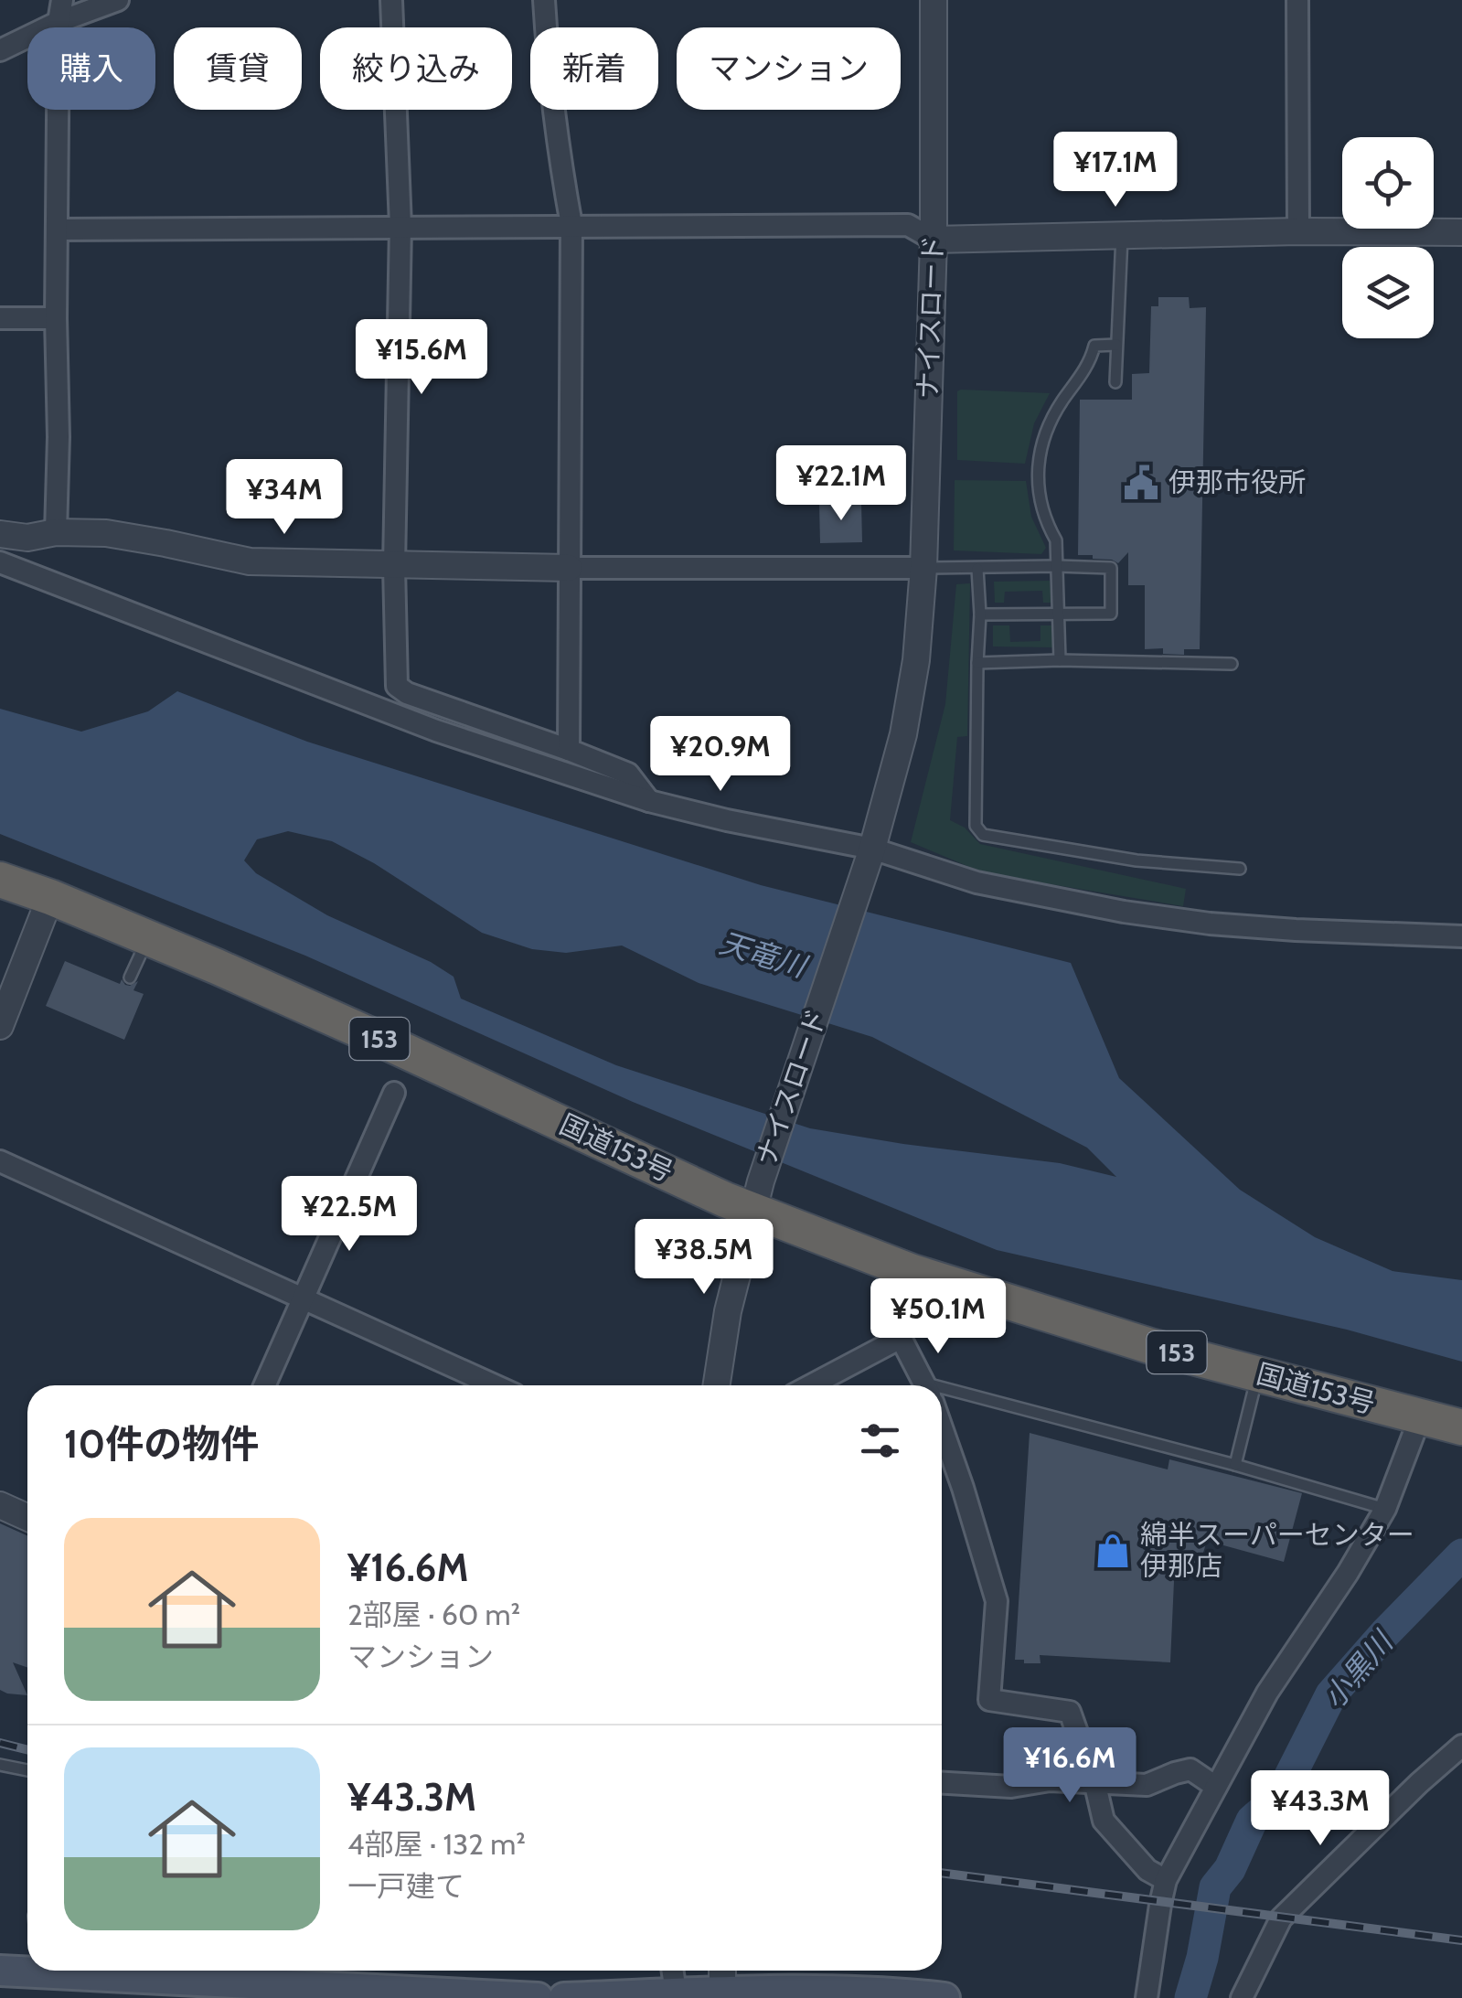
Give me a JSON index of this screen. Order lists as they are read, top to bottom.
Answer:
{
  "streets": {
    "highway": ["153", "国道153号"],
    "street": ["ナイスロード"]
  },
  "crossings": [
    ["ナイスロード", "国道153号"]
  ],
  "water": ["天竜川", "小黒川"],
  "places": {
    "public building": ["伊那市役所"],
    "shop": ["綿半スーパーセンター 伊那店"]
  },
  "page": {
    "chip": [
      "購入",
      "賃貸",
      "絞り込み",
      "新着",
      "マンション"
    ],
    "price": [
      "¥17.1M",
      "¥15.6M",
      "¥22.1M",
      "¥34M",
      "¥20.9M",
      "¥22.5M",
      "¥38.5M",
      "¥50.1M",
      "¥16.6M",
      "¥43.3M"
    ],
    "heading": "10件の物件",
    "list": [
      {
        "name": "¥16.6M",
        "note": "2部屋 · 60 m² · マンション"
      },
      {
        "name": "¥43.3M",
        "note": "4部屋 · 132 m² · 一戸建て"
      }
    ]
  }
}
